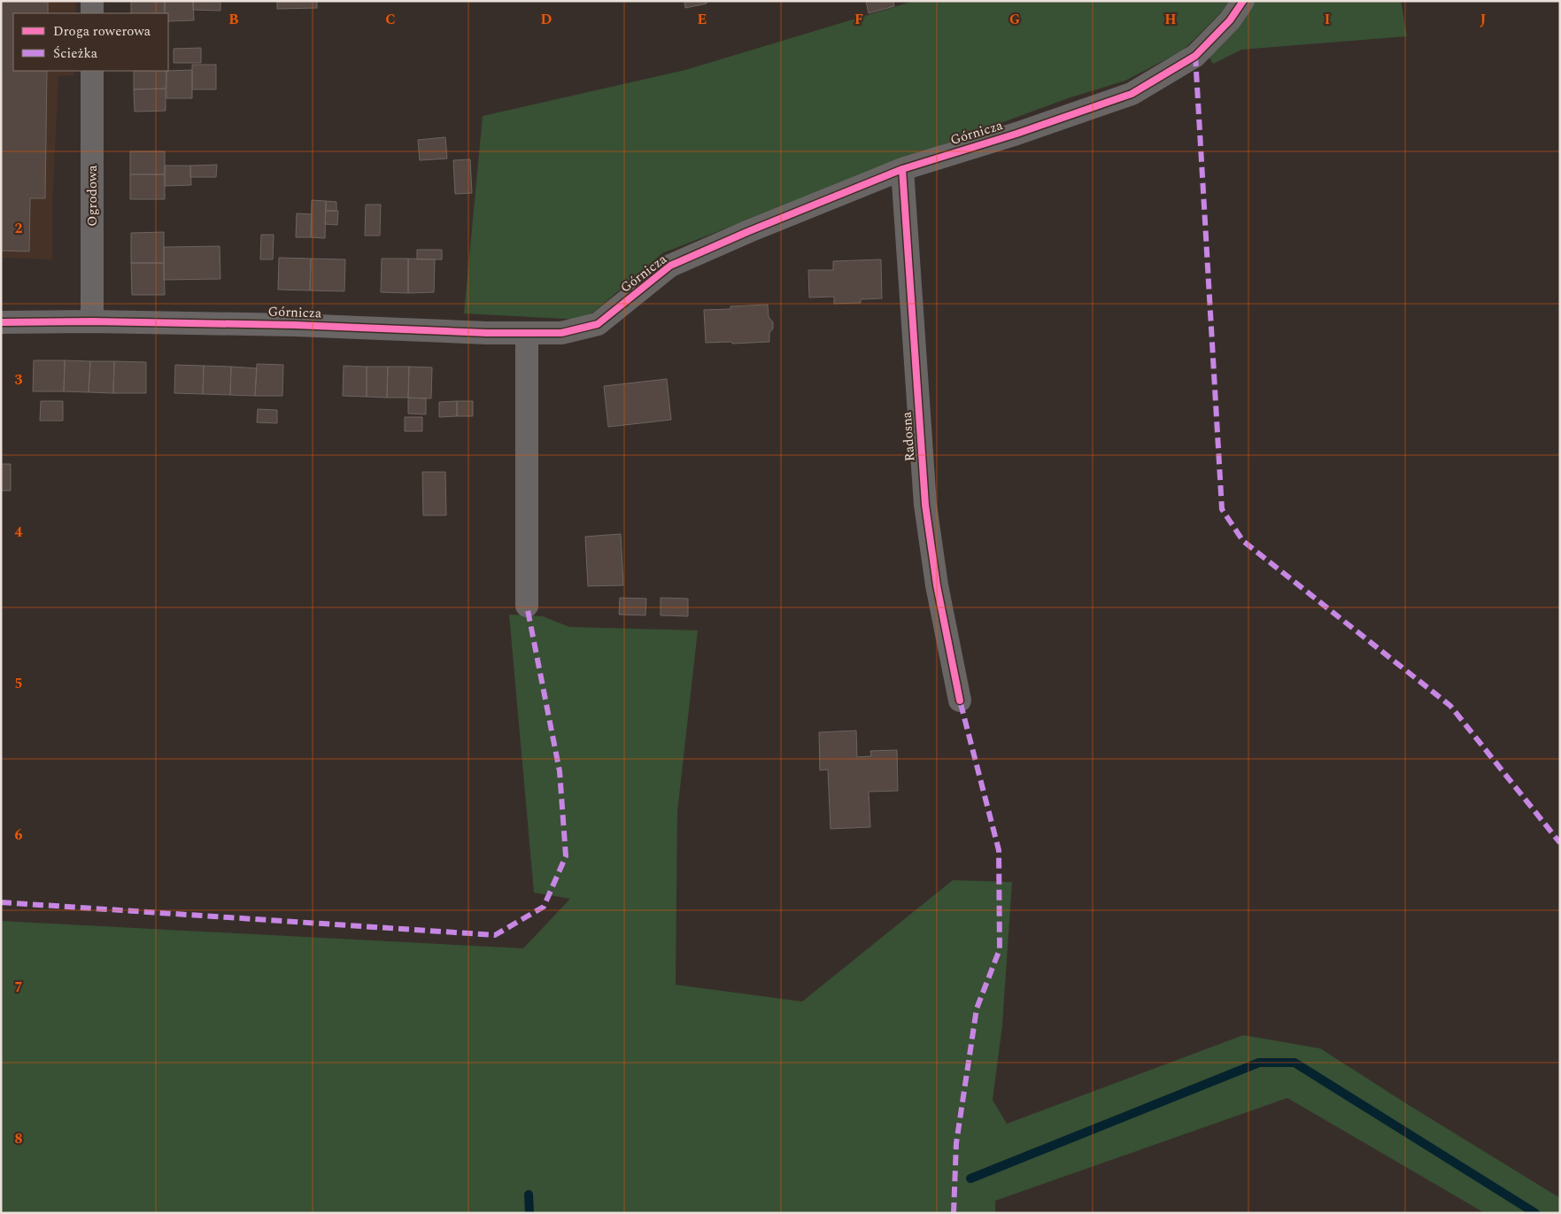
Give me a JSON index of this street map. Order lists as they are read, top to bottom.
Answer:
{
  "streets": {
    "street": ["Górnicza", "Ogrodowa", "Radosna"]
  },
  "crossings": [
    ["Górnicza", "Ogrodowa"],
    ["Górnicza", "Radosna"]
  ],
  "legend": ["Droga rowerowa", "Ścieżka"],
  "grid": {
    "columns": [
      "B",
      "C",
      "D",
      "E",
      "F",
      "G",
      "H",
      "I",
      "J"
    ],
    "rows": [
      "2",
      "3",
      "4",
      "5",
      "6",
      "7",
      "8"
    ]
  }
}
